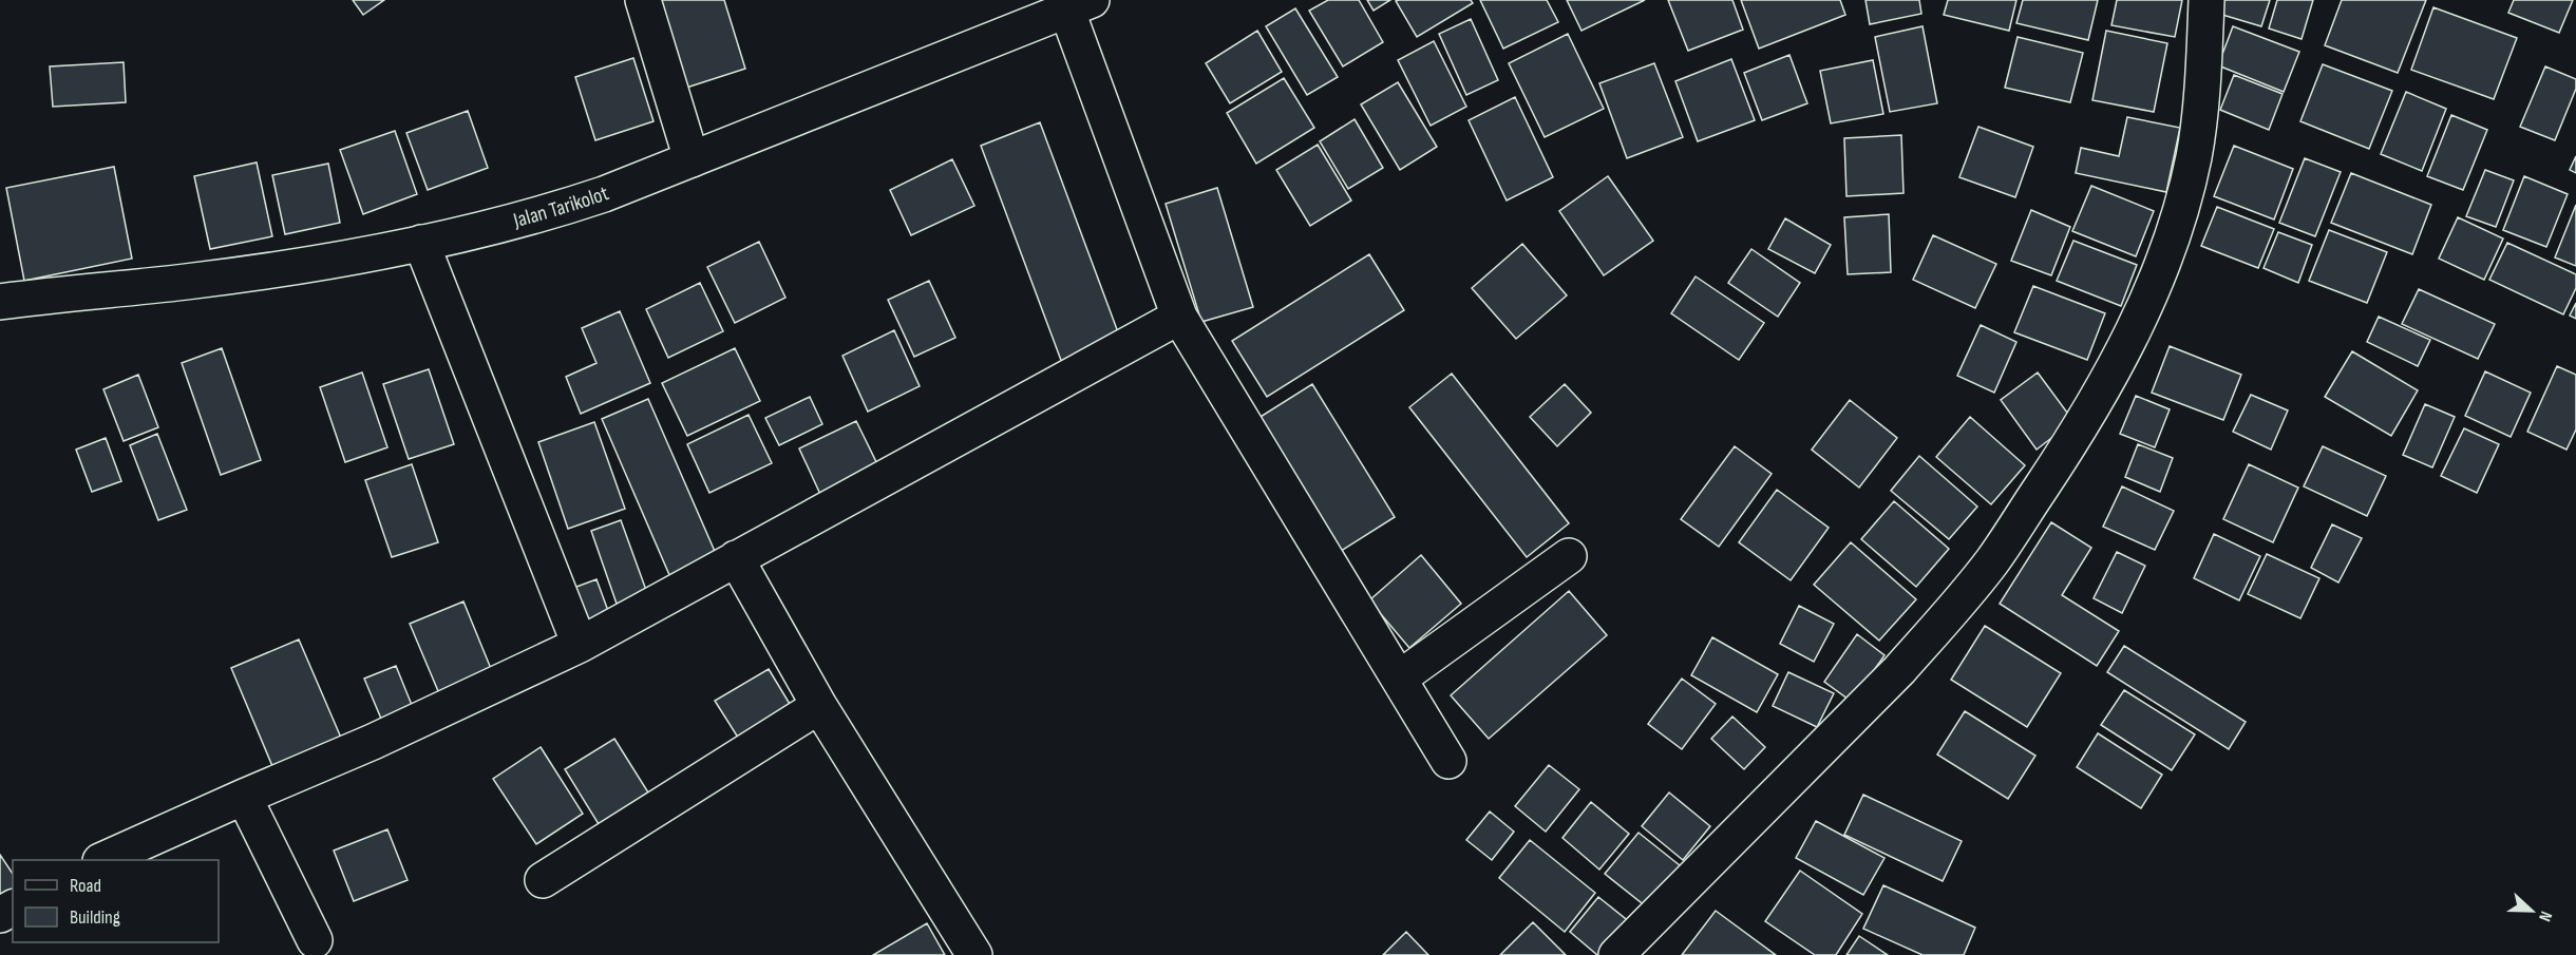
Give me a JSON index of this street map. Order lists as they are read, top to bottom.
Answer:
{
  "streets": {
    "street": ["Jalan Tarikolot"]
  },
  "legend": ["Road", "Building"],
  "north": "right"
}
